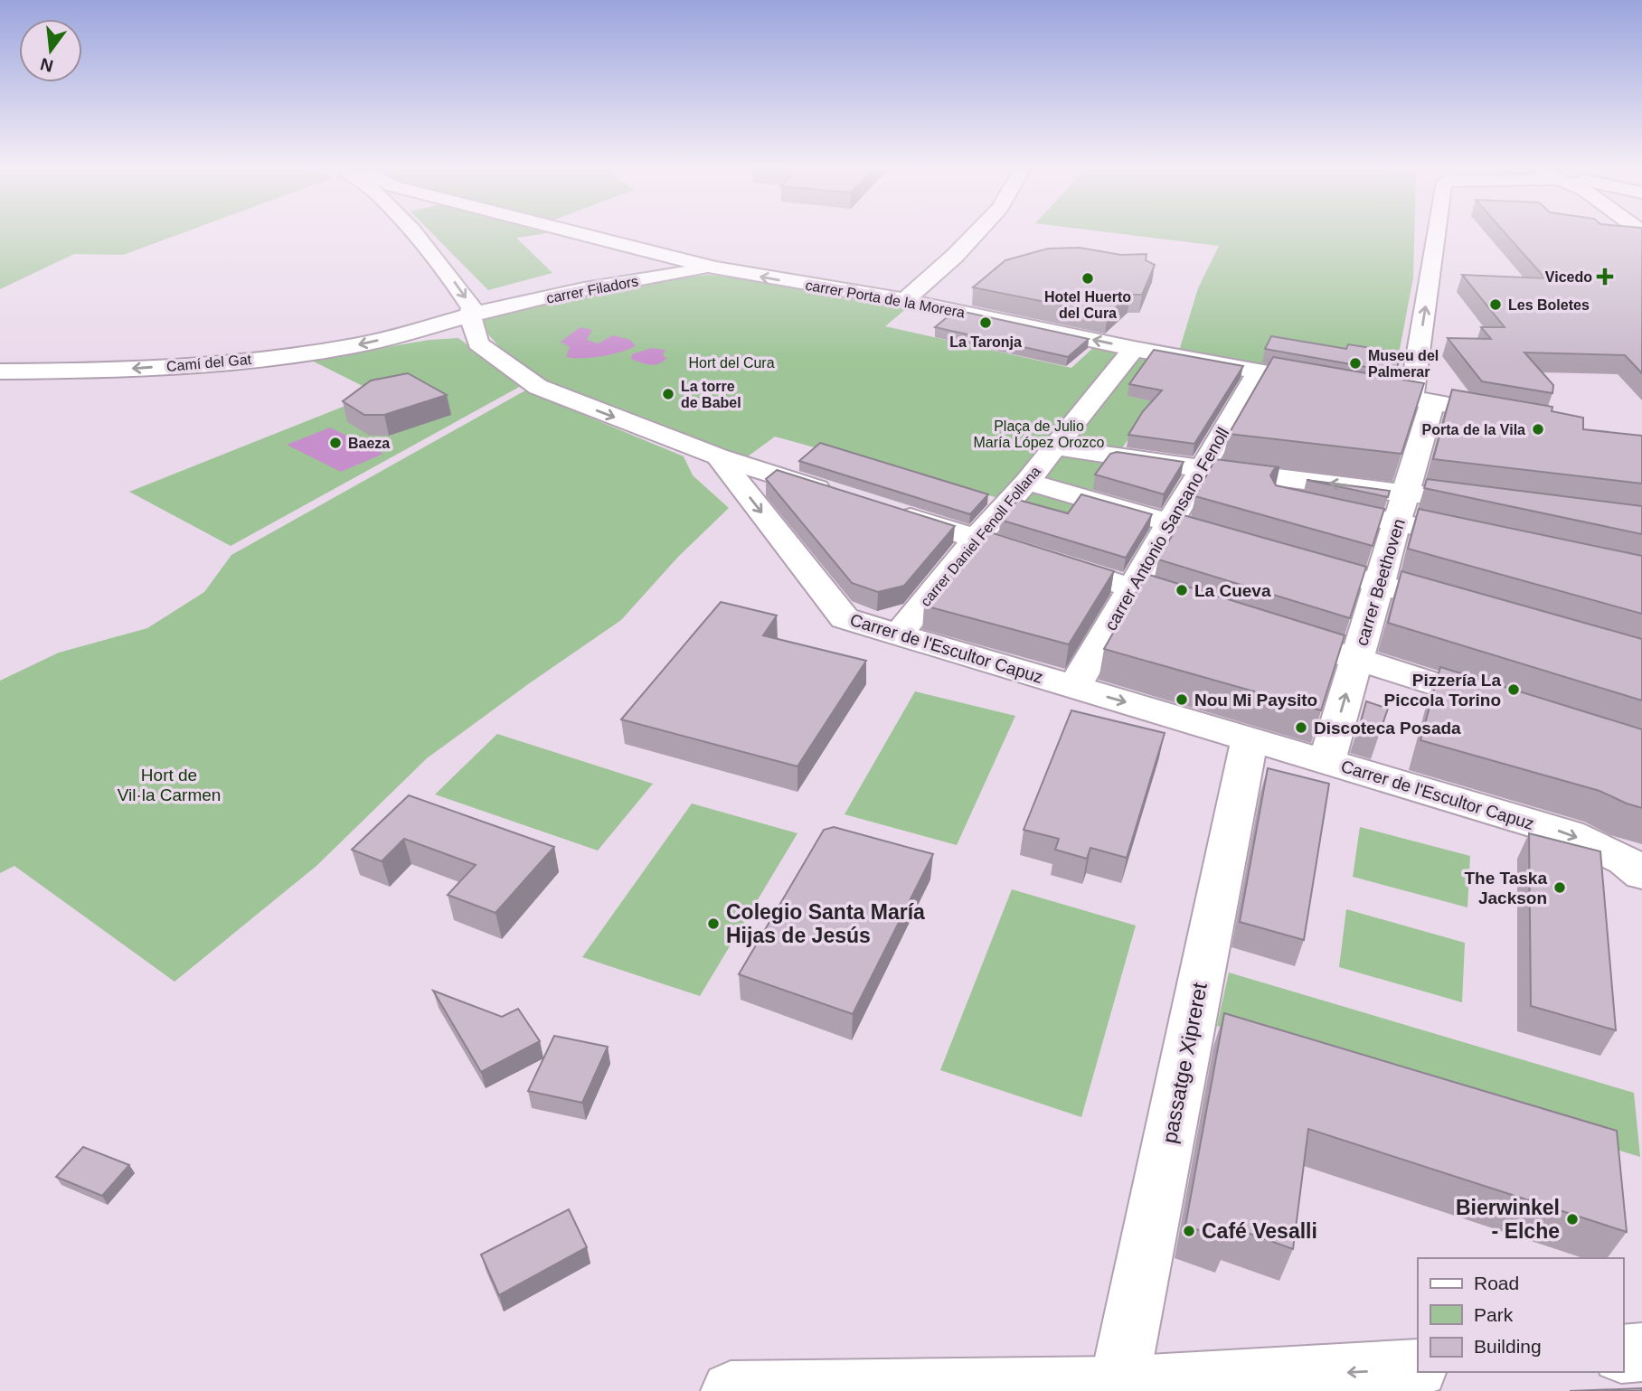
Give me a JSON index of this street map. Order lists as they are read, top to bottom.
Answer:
{
  "streets": {
    "street": [
      "carrer Filadors",
      "carrer Porta de la Morera",
      "Camí del Gat",
      "carrer Antonio Sansano Fenoll",
      "carrer Daniel Fenoll Follana",
      "carrer Beethoven",
      "Carrer de l'Escultor Capuz",
      "passatge Xipreret"
    ]
  },
  "crossings": [
    ["carrer Filadors", "carrer Porta de la Morera"],
    ["carrer Filadors", "Camí del Gat"],
    ["carrer Porta de la Morera", "carrer Antonio Sansano Fenoll"],
    ["carrer Porta de la Morera", "carrer Daniel Fenoll Follana"],
    ["carrer Antonio Sansano Fenoll", "Carrer de l'Escultor Capuz"],
    ["carrer Daniel Fenoll Follana", "Carrer de l'Escultor Capuz"],
    ["carrer Beethoven", "Carrer de l'Escultor Capuz"],
    ["Carrer de l'Escultor Capuz", "passatge Xipreret"]
  ],
  "one_way": ["Camí del Gat", "carrer Beethoven"],
  "parks": ["Hort del Cura", "Plaça de Julio María López Orozco", "Hort de Vil·la Carmen"],
  "places": {
    "health": ["Vicedo"],
    "other": [
      "Hotel Huerto del Cura",
      "Les Boletes",
      "La Taronja",
      "Museu del Palmerar",
      "La torre de Babel",
      "Porta de la Vila",
      "Baeza",
      "La Cueva",
      "Pizzería La Piccola Torino",
      "Nou Mi Paysito",
      "Discoteca Posada",
      "The Taska Jackson",
      "Colegio Santa María Hijas de Jesús",
      "Bierwinkel - Elche",
      "Café Vesalli"
    ]
  },
  "legend": ["Road", "Park", "Building"],
  "north": "bottom"
}
